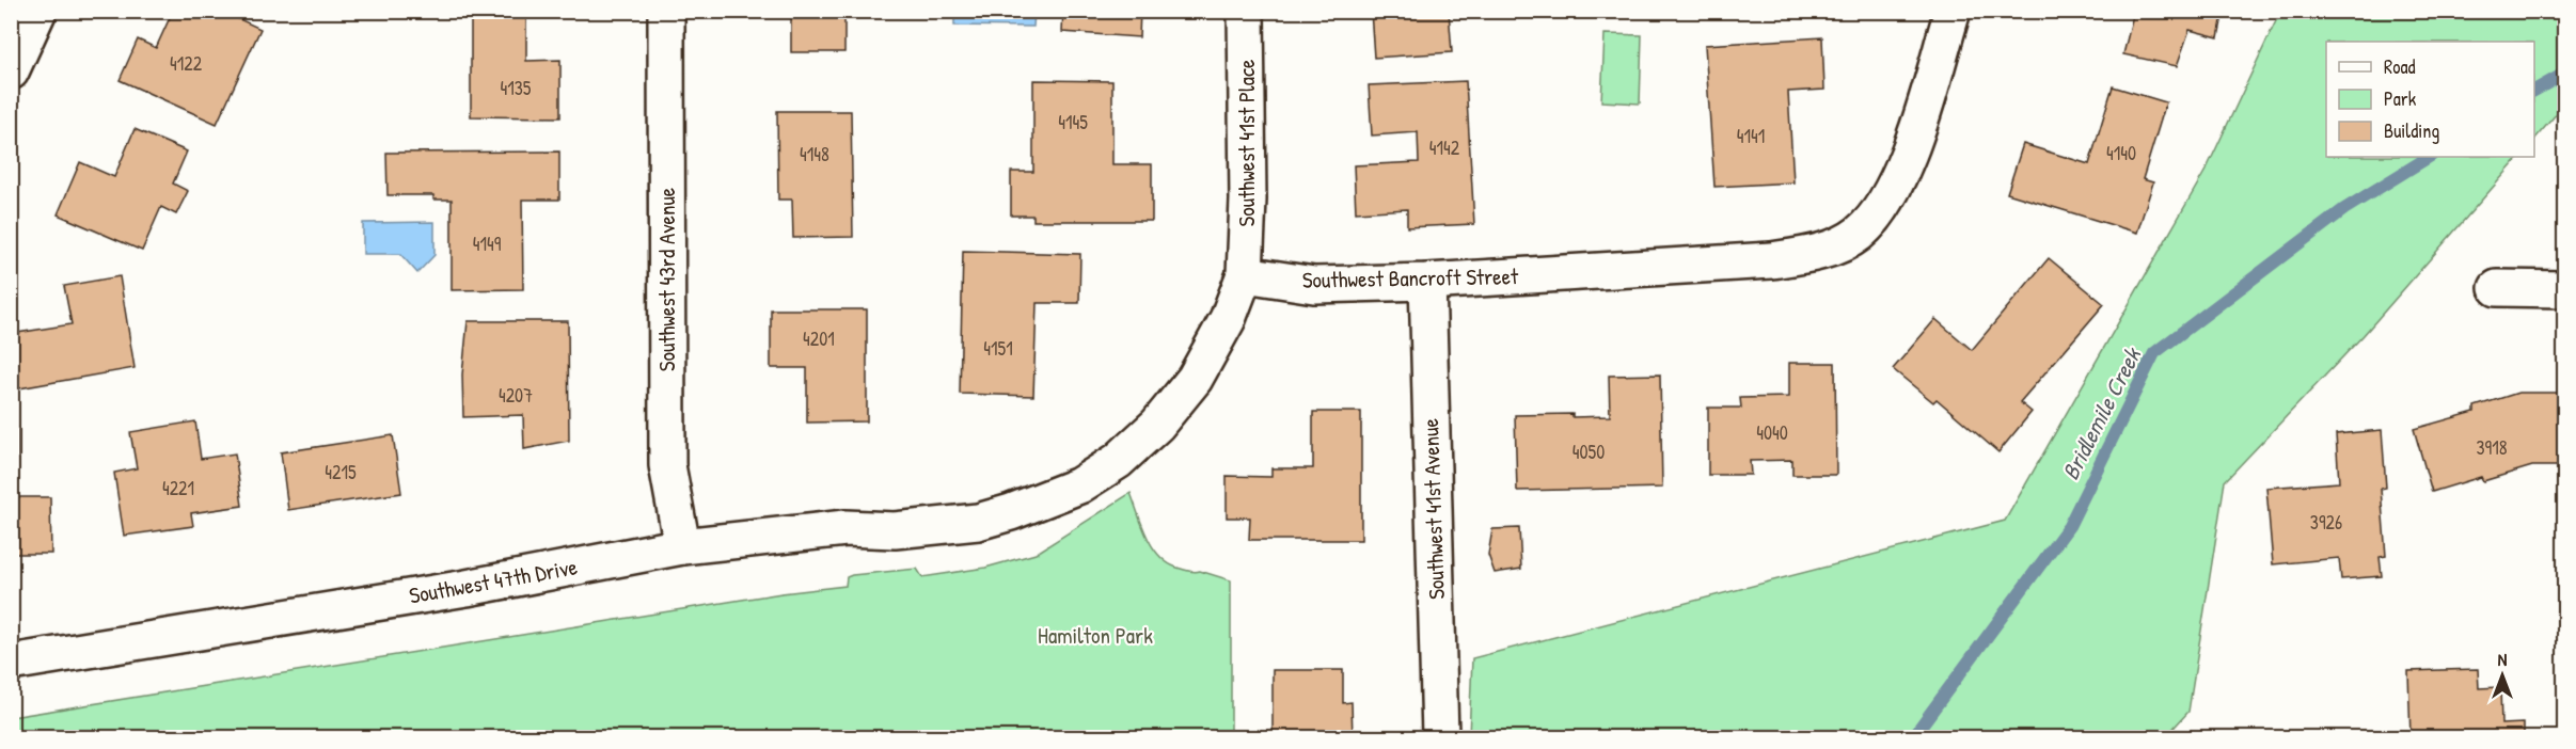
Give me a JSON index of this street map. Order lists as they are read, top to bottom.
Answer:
{
  "streets": {
    "street": [
      "Southwest 41st Place",
      "Southwest Bancroft Street",
      "Southwest 43rd Avenue",
      "Southwest 41st Avenue",
      "Southwest 47th Drive"
    ]
  },
  "crossings": [
    ["Southwest 41st Place", "Southwest Bancroft Street"],
    ["Southwest 41st Place", "Southwest 47th Drive"],
    ["Southwest Bancroft Street", "Southwest 41st Avenue"],
    ["Southwest Bancroft Street", "Southwest 47th Drive"],
    ["Southwest 43rd Avenue", "Southwest 47th Drive"]
  ],
  "water": ["Bridlemile Creek"],
  "parks": ["Hamilton Park"],
  "house_numbers": [
    "4122",
    "4135",
    "4145",
    "4141",
    "4142",
    "4140",
    "4148",
    "4149",
    "4201",
    "4151",
    "4207",
    "4040",
    "3918",
    "4050",
    "4215",
    "4221",
    "3926"
  ],
  "legend": ["Road", "Park", "Building"],
  "north": "top"
}
